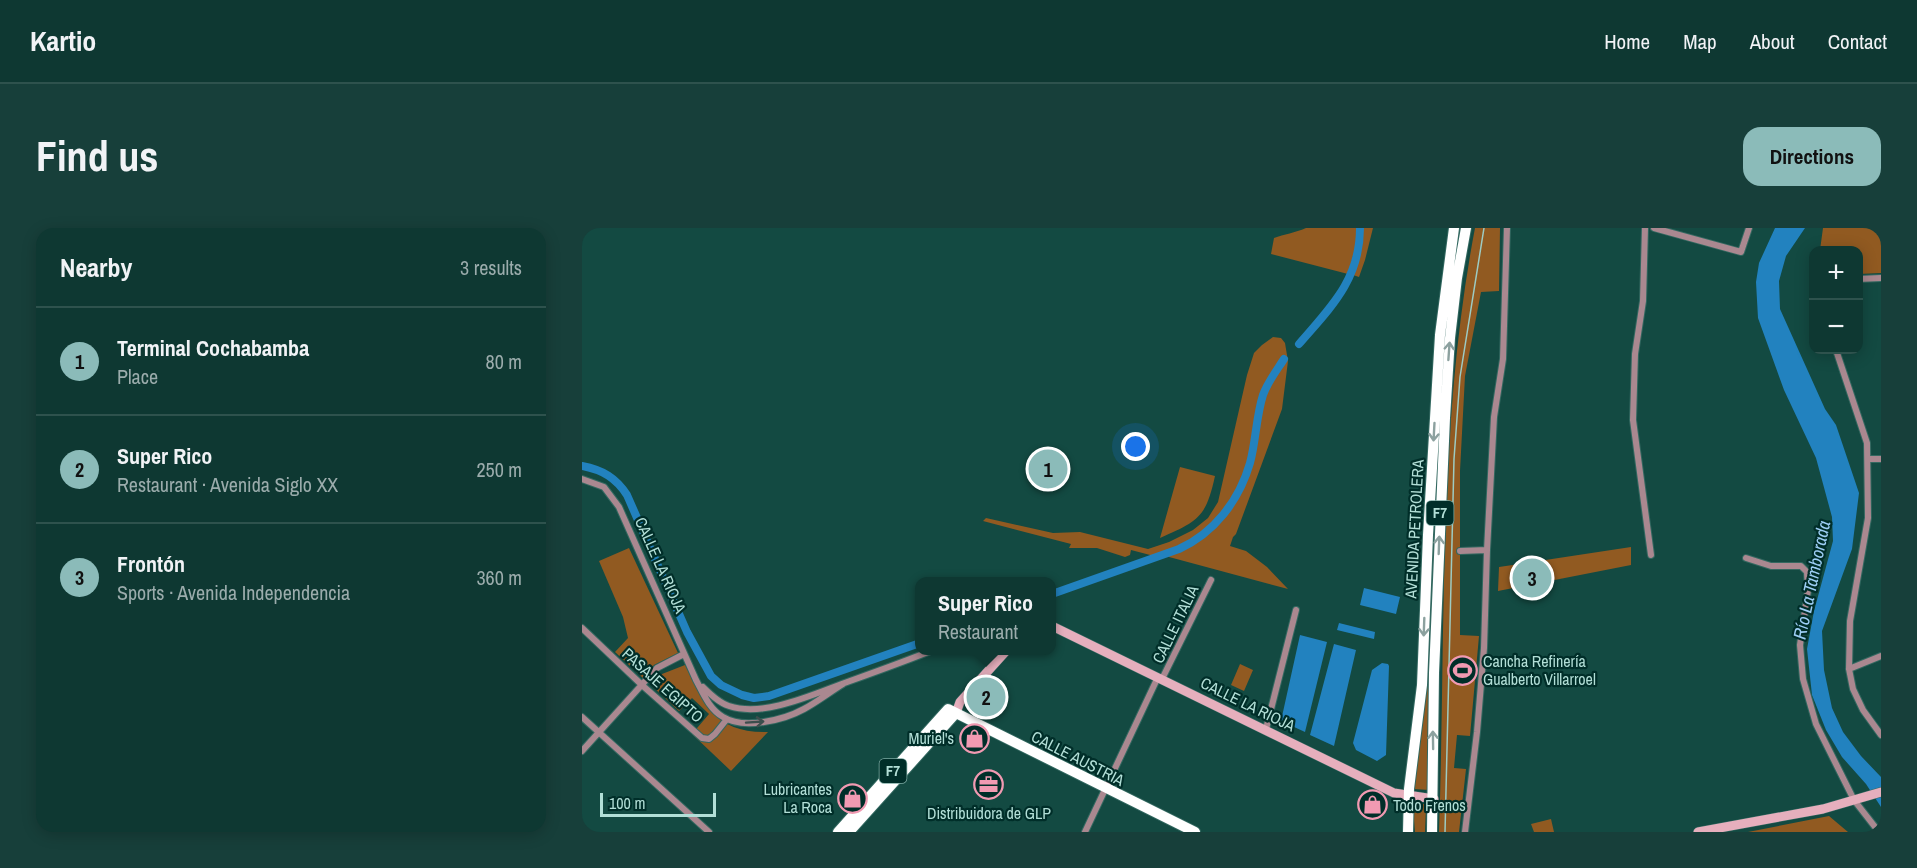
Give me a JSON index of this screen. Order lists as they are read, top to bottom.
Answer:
{
  "streets": {
    "highway": ["F7", "AVENIDA PETROLERA", "CALLE AUSTRIA"],
    "street": ["CALLE LA RIOJA", "CALLE ITALIA", "PASAJE EGIPTO"]
  },
  "crossings": [
    ["F7", "CALLE AUSTRIA"],
    ["AVENIDA PETROLERA", "CALLE LA RIOJA"],
    ["CALLE LA RIOJA", "CALLE ITALIA"],
    ["CALLE LA RIOJA", "PASAJE EGIPTO"],
    ["CALLE ITALIA", "CALLE AUSTRIA"]
  ],
  "water": ["Río La Tamborada"],
  "places": {
    "sports": ["Cancha Refinería Gualberto Villarroel"],
    "shop": ["Muriel's", "Lubricantes La Roca", "Todo Frenos"],
    "office": ["Distribuidora de GLP"]
  },
  "scale_bar": "100 m",
  "page": {
    "header": "Kartio",
    "nav": [
      "Home",
      "Map",
      "About",
      "Contact"
    ],
    "buttons": "Directions",
    "title": "Find us",
    "heading": ["Nearby", "3 results"],
    "map_buttons": ["+", "−"],
    "list": [
      {
        "mark": "1",
        "name": "Terminal Cochabamba",
        "note": "Place",
        "value": "80 m"
      },
      {
        "mark": "2",
        "name": "Super Rico",
        "note": "Restaurant · Avenida Siglo XX",
        "value": "250 m"
      },
      {
        "mark": "3",
        "name": "Frontón",
        "note": "Sports · Avenida Independencia",
        "value": "360 m"
      }
    ],
    "pins": ["1", "3", "2"],
    "popup": ["Super Rico", "Restaurant"],
    "scale": "100 m"
  }
}
